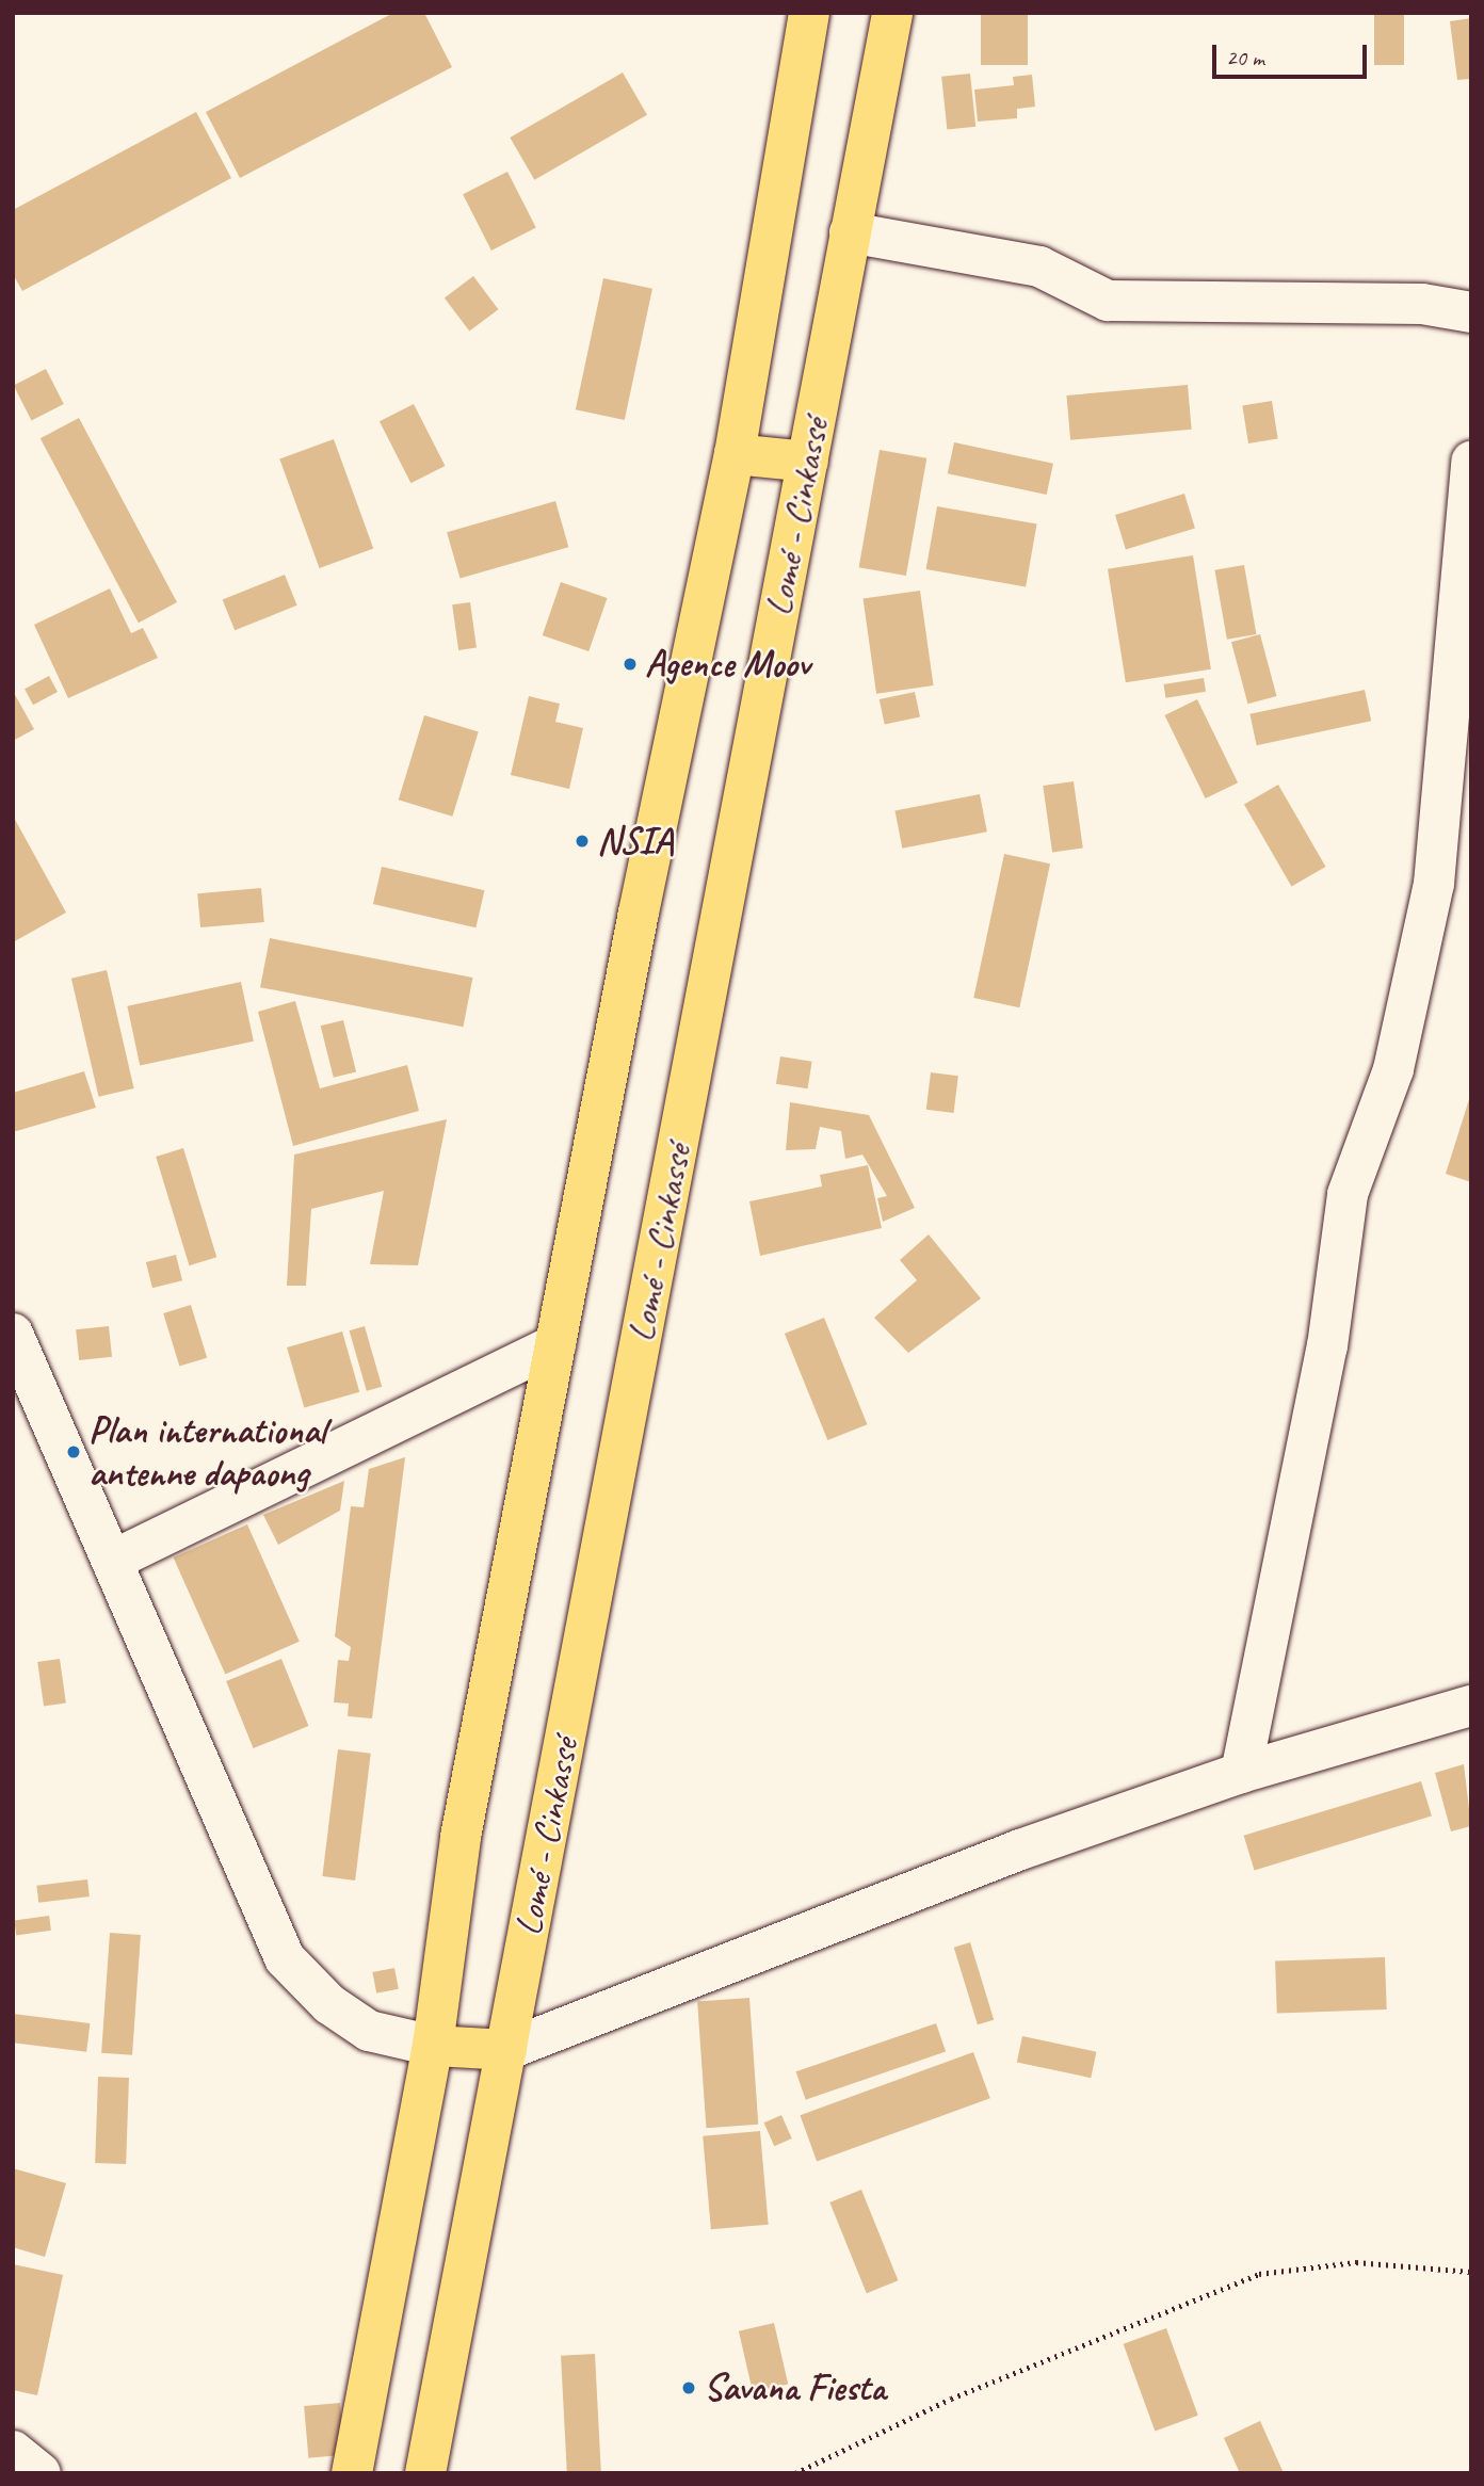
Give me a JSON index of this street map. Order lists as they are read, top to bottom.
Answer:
{
  "streets": {
    "highway": ["Lomé - Cinkassé"]
  },
  "places": [
    "Agence Moov",
    "NSIA",
    "Plan international antenne dapaong",
    "Savana Fiesta"
  ],
  "scale_bar": "20 m"
}
